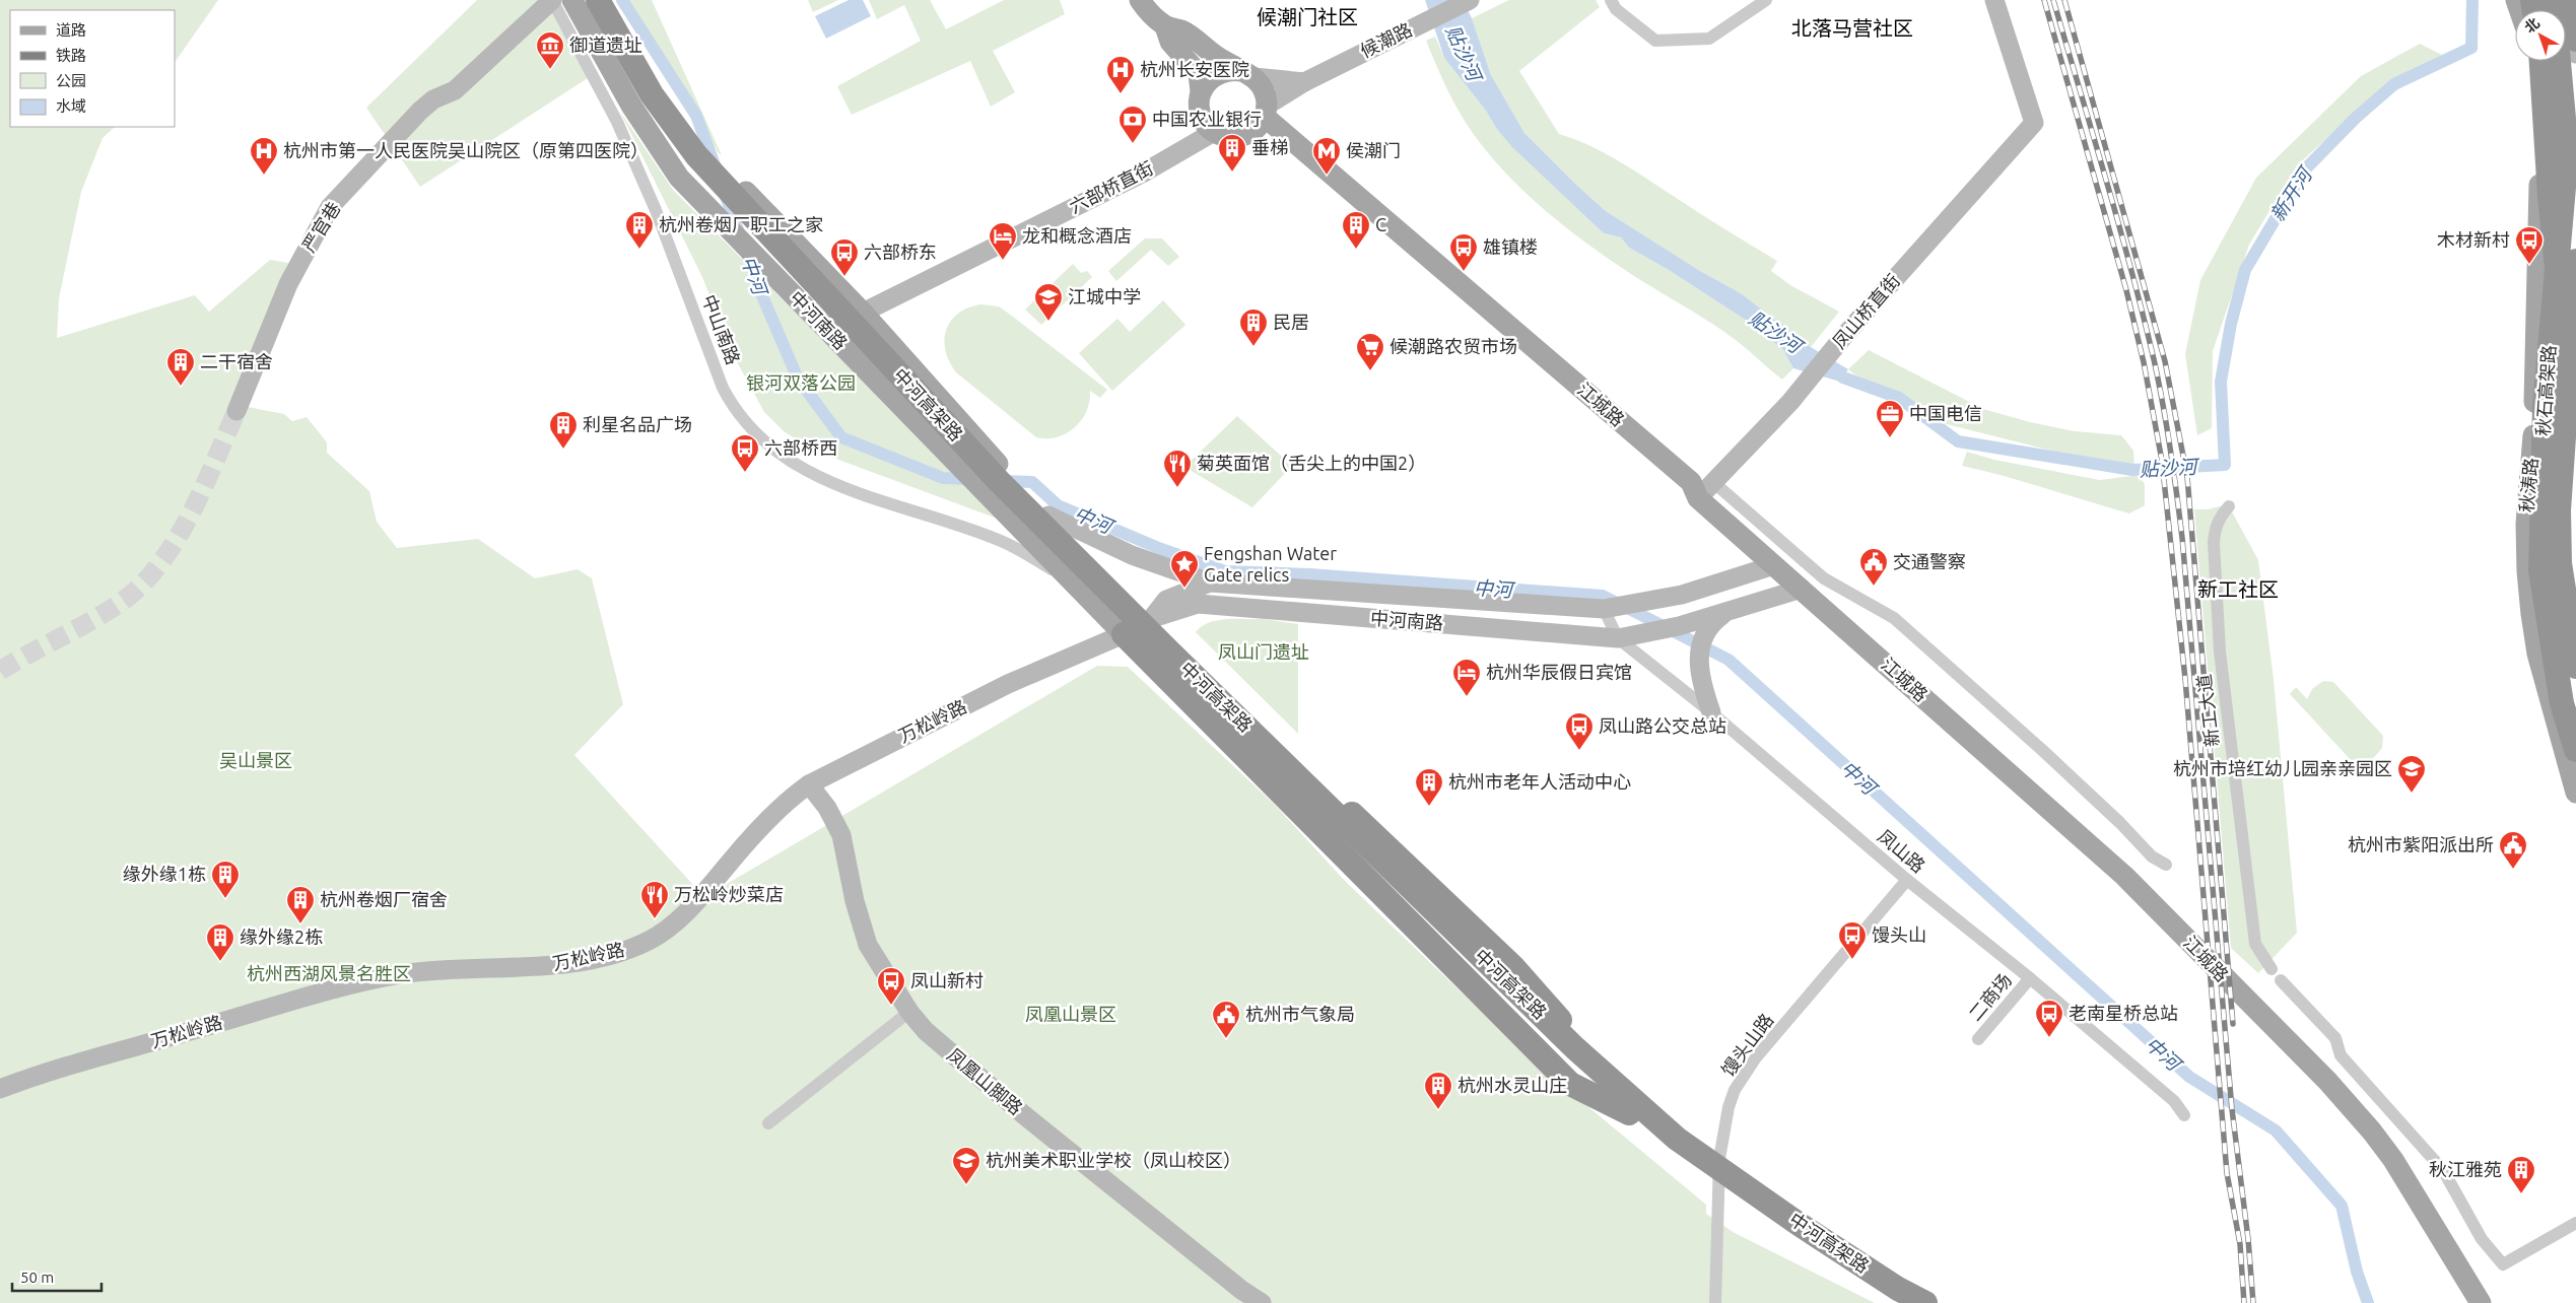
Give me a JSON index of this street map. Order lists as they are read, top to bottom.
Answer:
{
  "streets": {
    "highway": ["秋石高架路", "中河高架路"],
    "main road": ["中河南路", "江城路", "秋涛路"],
    "street": [
      "候潮路",
      "六部桥直街",
      "严官巷",
      "凤山桥直街",
      "中山南路",
      "新工大道",
      "万松岭路",
      "凤山路",
      "二商场",
      "馒头山路",
      "凤凰山脚路"
    ]
  },
  "crossings": [
    ["候潮路", "六部桥直街"],
    ["候潮路", "江城路"],
    ["六部桥直街", "中河南路"],
    ["六部桥直街", "江城路"],
    ["严官巷", "中河南路"],
    ["严官巷", "中山南路"],
    ["凤山桥直街", "江城路"],
    ["中河南路", "中山南路"],
    ["中河南路", "江城路"],
    ["中河南路", "万松岭路"],
    ["中河南路", "凤山路"],
    ["万松岭路", "凤凰山脚路"],
    ["凤山路", "二商场"],
    ["凤山路", "馒头山路"]
  ],
  "districts": ["候潮门社区", "北落马营社区", "新工社区"],
  "water": ["贴沙河", "新开河", "中河"],
  "parks": [
    "银河双落公园",
    "凤山门遗址",
    "吴山景区",
    "杭州西湖风景名胜区",
    "凤凰山景区"
  ],
  "places": {
    "museum": ["御道遗址"],
    "hospital": ["杭州长安医院", "杭州市第一人民医院吴山院区（原第四医院）"],
    "bank": ["中国农业银行"],
    "building": [
      "垂梯",
      "杭州卷烟厂职工之家",
      "C",
      "民居",
      "二干宿舍",
      "利星名品广场",
      "杭州市老年人活动中心",
      "缘外缘1栋",
      "杭州卷烟厂宿舍",
      "缘外缘2栋",
      "杭州水灵山庄",
      "秋江雅苑"
    ],
    "metro station": ["侯潮门"],
    "hotel": ["龙和概念酒店", "杭州华辰假日宾馆"],
    "bus stop": [
      "木材新村",
      "雄镇楼",
      "六部桥东",
      "六部桥西",
      "凤山路公交总站",
      "馒头山",
      "凤山新村",
      "老南星桥总站"
    ],
    "school or university": ["江城中学", "杭州市培红幼儿园亲亲园区", "杭州美术职业学校（凤山校区）"],
    "supermarket": ["候潮路农贸市场"],
    "office": ["中国电信"],
    "restaurant": ["菊英面馆（舌尖上的中国2）", "万松岭炒菜店"],
    "public building": ["交通警察", "杭州市紫阳派出所", "杭州市气象局"],
    "place": ["Fengshan Water Gate relics"]
  },
  "legend": [
    "道路",
    "铁路",
    "公园",
    "水域"
  ],
  "scale_bar": "50 m",
  "north": "top left"
}
